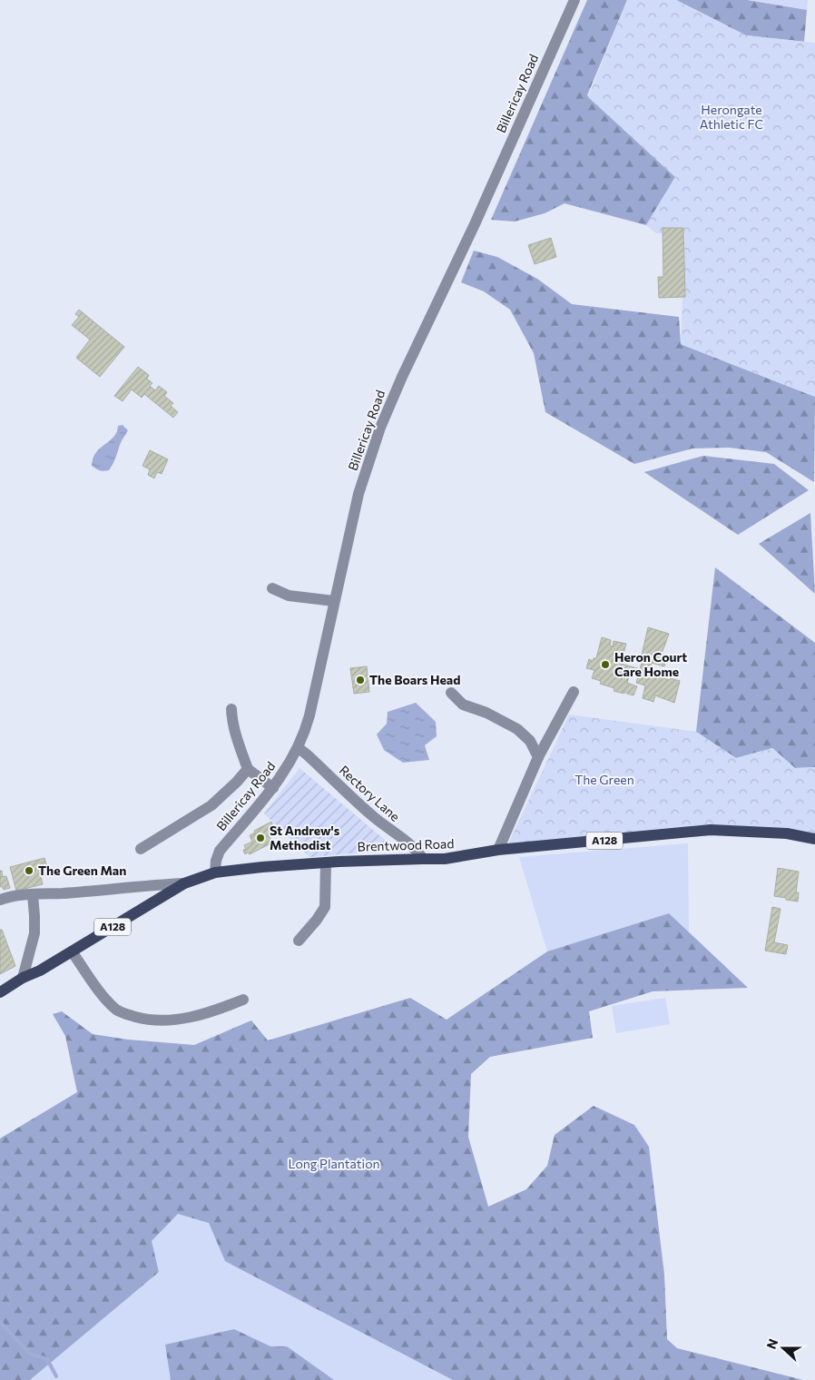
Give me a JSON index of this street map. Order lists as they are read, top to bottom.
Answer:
{
  "streets": {
    "main road": ["A128", "Brentwood Road"],
    "street": ["Billericay Road", "Rectory Lane"]
  },
  "crossings": [
    ["Billericay Road", "Rectory Lane"],
    ["Billericay Road", "Brentwood Road"],
    ["Rectory Lane", "Brentwood Road"]
  ],
  "parks": ["Herongate Athletic FC", "The Green", "Long Plantation"],
  "places": [
    "Heron Court Care Home",
    "The Boars Head",
    "St Andrew's Methodist",
    "The Green Man"
  ],
  "north": "left"
}
